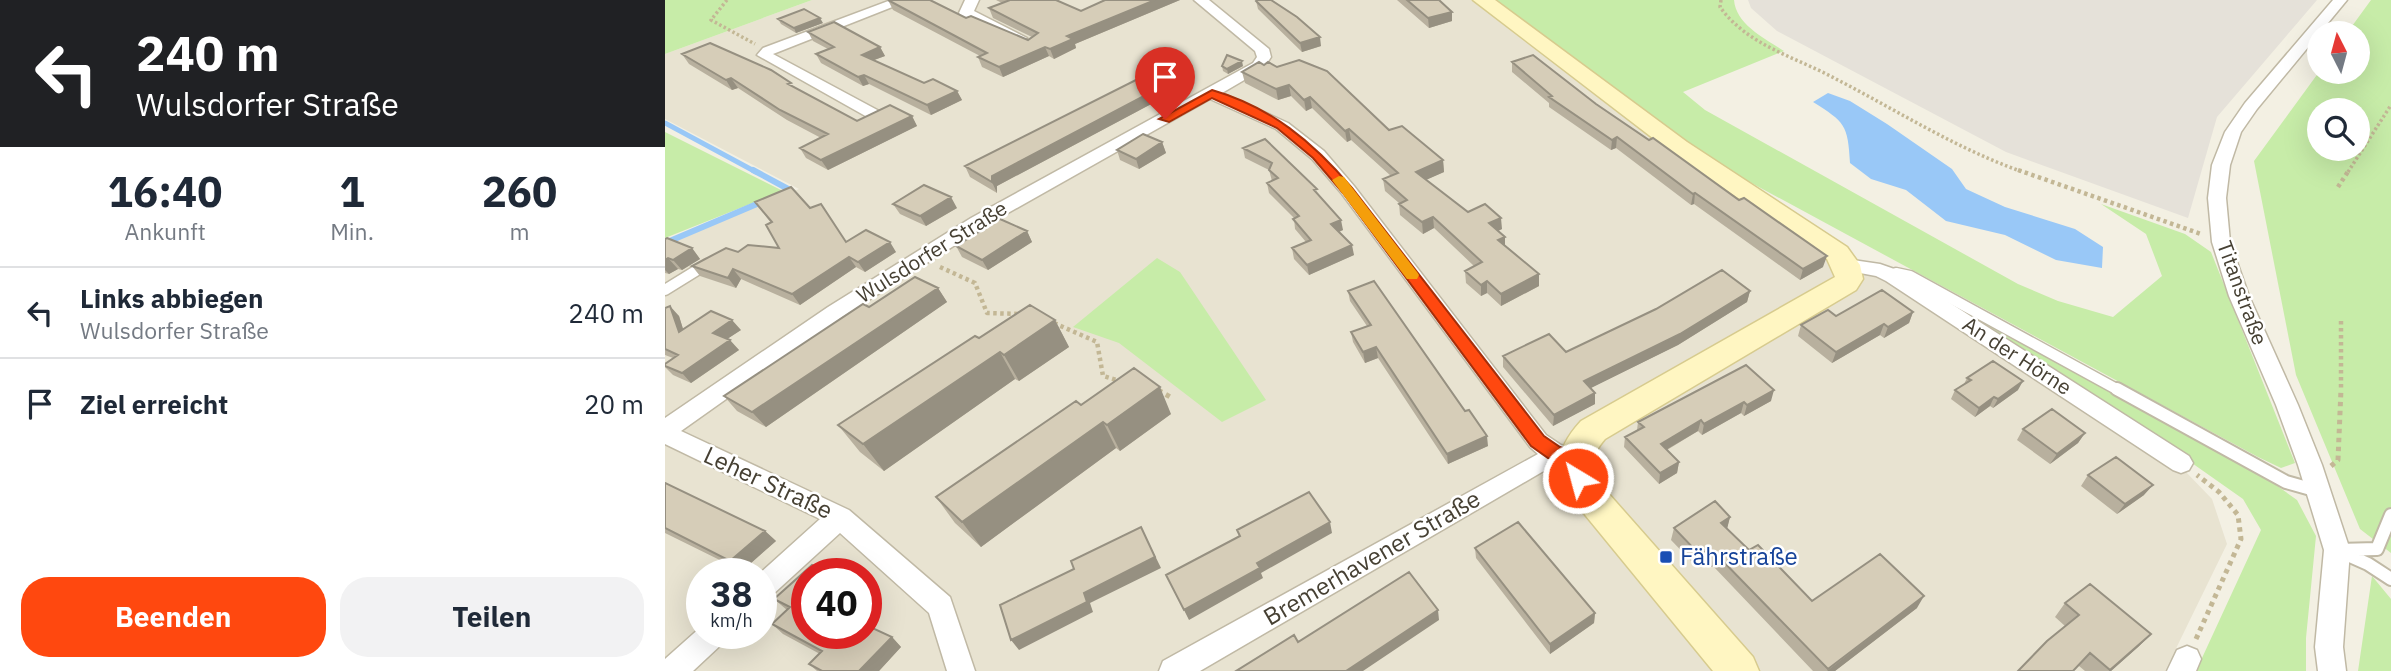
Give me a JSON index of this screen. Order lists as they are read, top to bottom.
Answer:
{
  "streets": {
    "street": [
      "Wulsdorfer Straße",
      "Titanstraße",
      "An der Hörne",
      "Leher Straße",
      "Bremerhavener Straße"
    ]
  },
  "crossings": [
    ["Wulsdorfer Straße", "Leher Straße"]
  ],
  "places": {
    "transit": ["Fährstraße"]
  },
  "north": "top",
  "page": {
    "turn": ["240 m", "Wulsdorfer Straße"],
    "eta": [
      "16:40",
      "Ankunft",
      "1",
      "Min.",
      "260",
      "m"
    ],
    "list": [
      {
        "name": "Links abbiegen",
        "note": "Wulsdorfer Straße",
        "value": "240 m"
      },
      {
        "name": "Ziel erreicht",
        "value": "20 m"
      }
    ],
    "speed": "38 km/h",
    "limit": "40",
    "buttons": ["Beenden", "Teilen"]
  }
}
